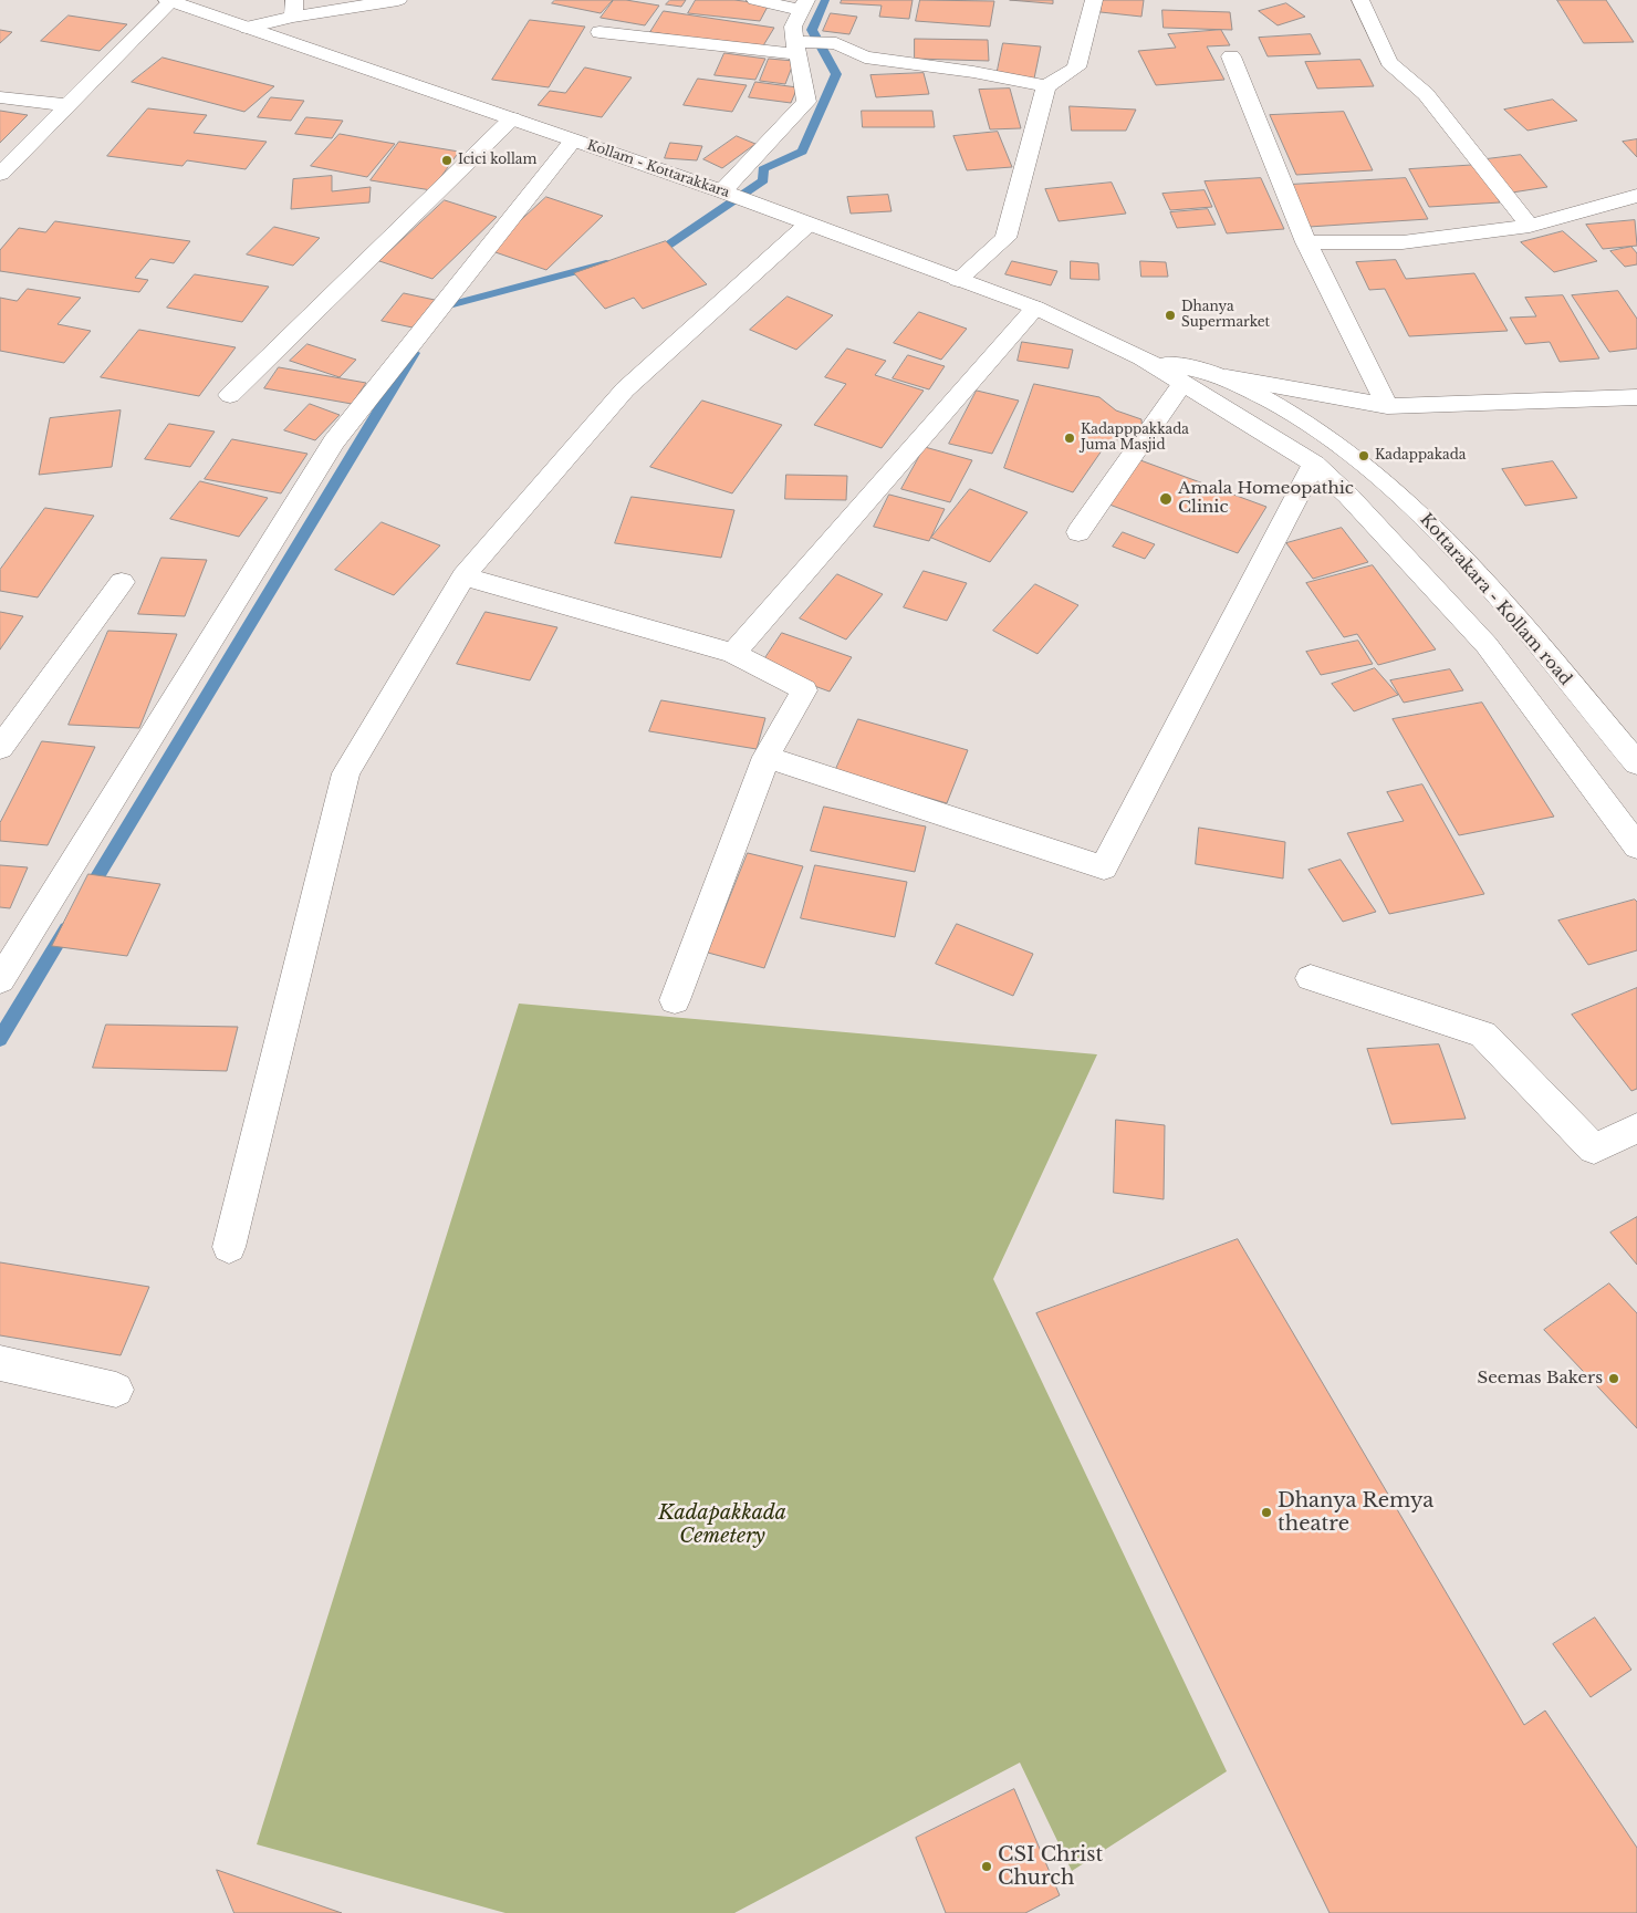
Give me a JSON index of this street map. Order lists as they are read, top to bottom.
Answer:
{
  "streets": {
    "street": ["Kollam - Kottarakkara", "Kottarakara - Kollam road"]
  },
  "crossings": [
    ["Kollam - Kottarakkara", "Kottarakara - Kollam road"]
  ],
  "parks": ["Kadapakkada Cemetery"],
  "places": [
    "Icici kollam",
    "Dhanya Supermarket",
    "Kadapppakkada Juma Masjid",
    "Kadappakada",
    "Amala Homeopathic Clinic",
    "Seemas Bakers",
    "Dhanya Remya theatre",
    "CSI Christ Church"
  ]
}
